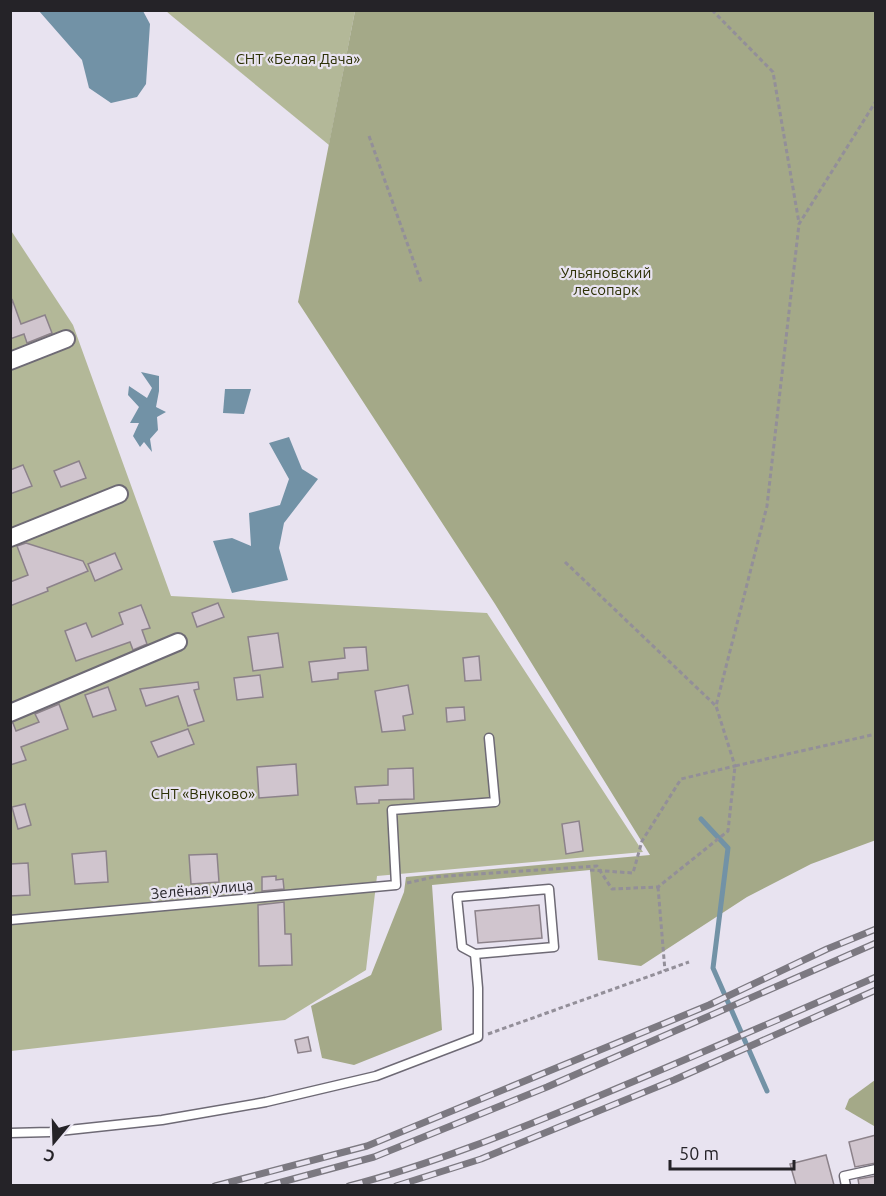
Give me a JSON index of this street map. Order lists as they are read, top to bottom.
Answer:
{
  "streets": {
    "lane": ["Зелёная улица"]
  },
  "parks": ["СНТ «Белая Дача»", "Ульяновский лесопарк", "СНТ «Внуково»"],
  "scale_bar": "50 m",
  "north": "bottom"
}
